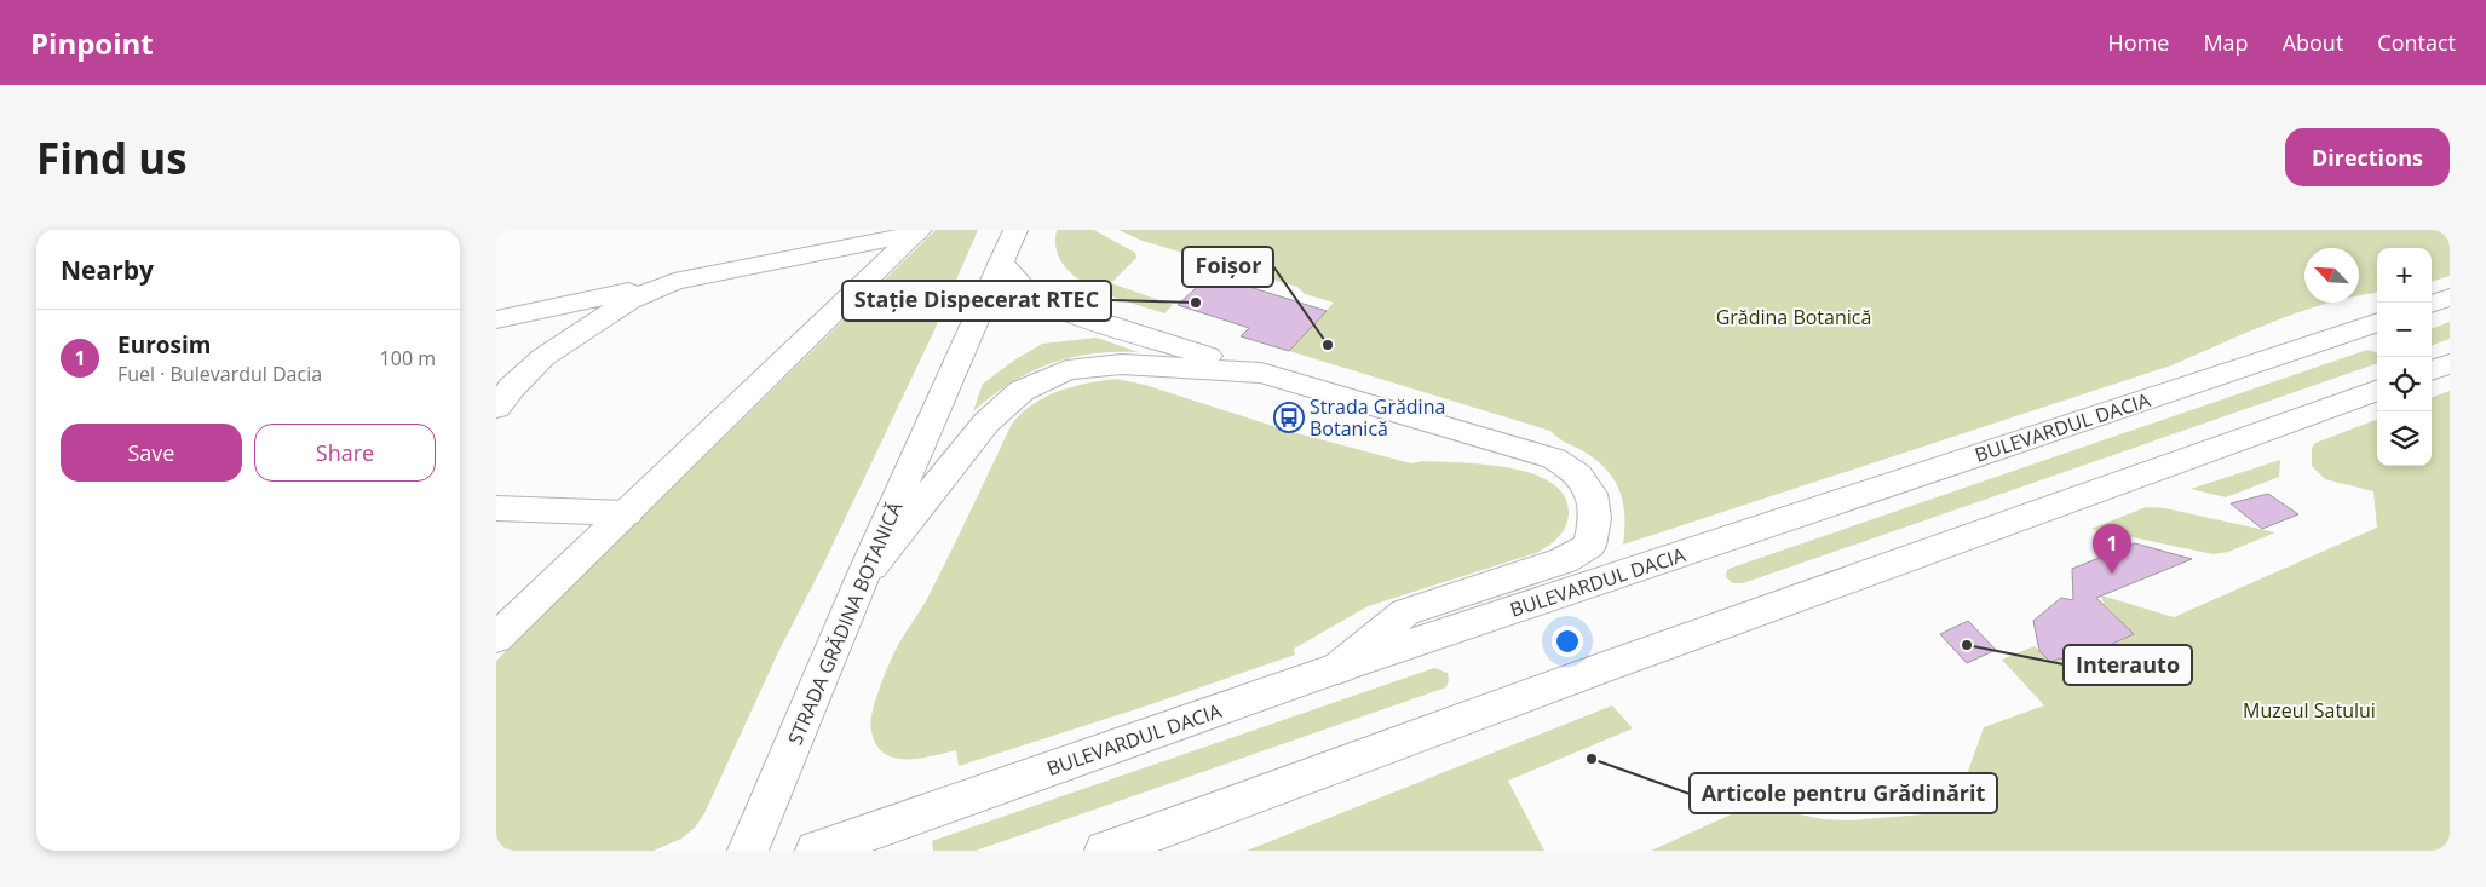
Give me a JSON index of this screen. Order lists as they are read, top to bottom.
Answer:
{
  "streets": {
    "main road": ["BULEVARDUL DACIA", "STRADA GRĂDINA BOTANICĂ"]
  },
  "parks": ["Grădina Botanică", "Muzeul Satului"],
  "places": {
    "other": [
      "Stație Dispecerat RTEC",
      "Foișor",
      "Interauto",
      "Articole pentru Grădinărit"
    ],
    "bus stop": ["Strada Grădina Botanică"]
  },
  "north": "top left",
  "page": {
    "header": "Pinpoint",
    "nav": [
      "Home",
      "Map",
      "About",
      "Contact"
    ],
    "buttons": [
      "Directions",
      ["Save", "Share"]
    ],
    "title": "Find us",
    "heading": "Nearby",
    "map_buttons": ["+", "−"],
    "list": [
      {
        "mark": "1",
        "name": "Eurosim",
        "note": "Fuel · Bulevardul Dacia",
        "value": "100 m"
      }
    ],
    "pins": "1"
  }
}
